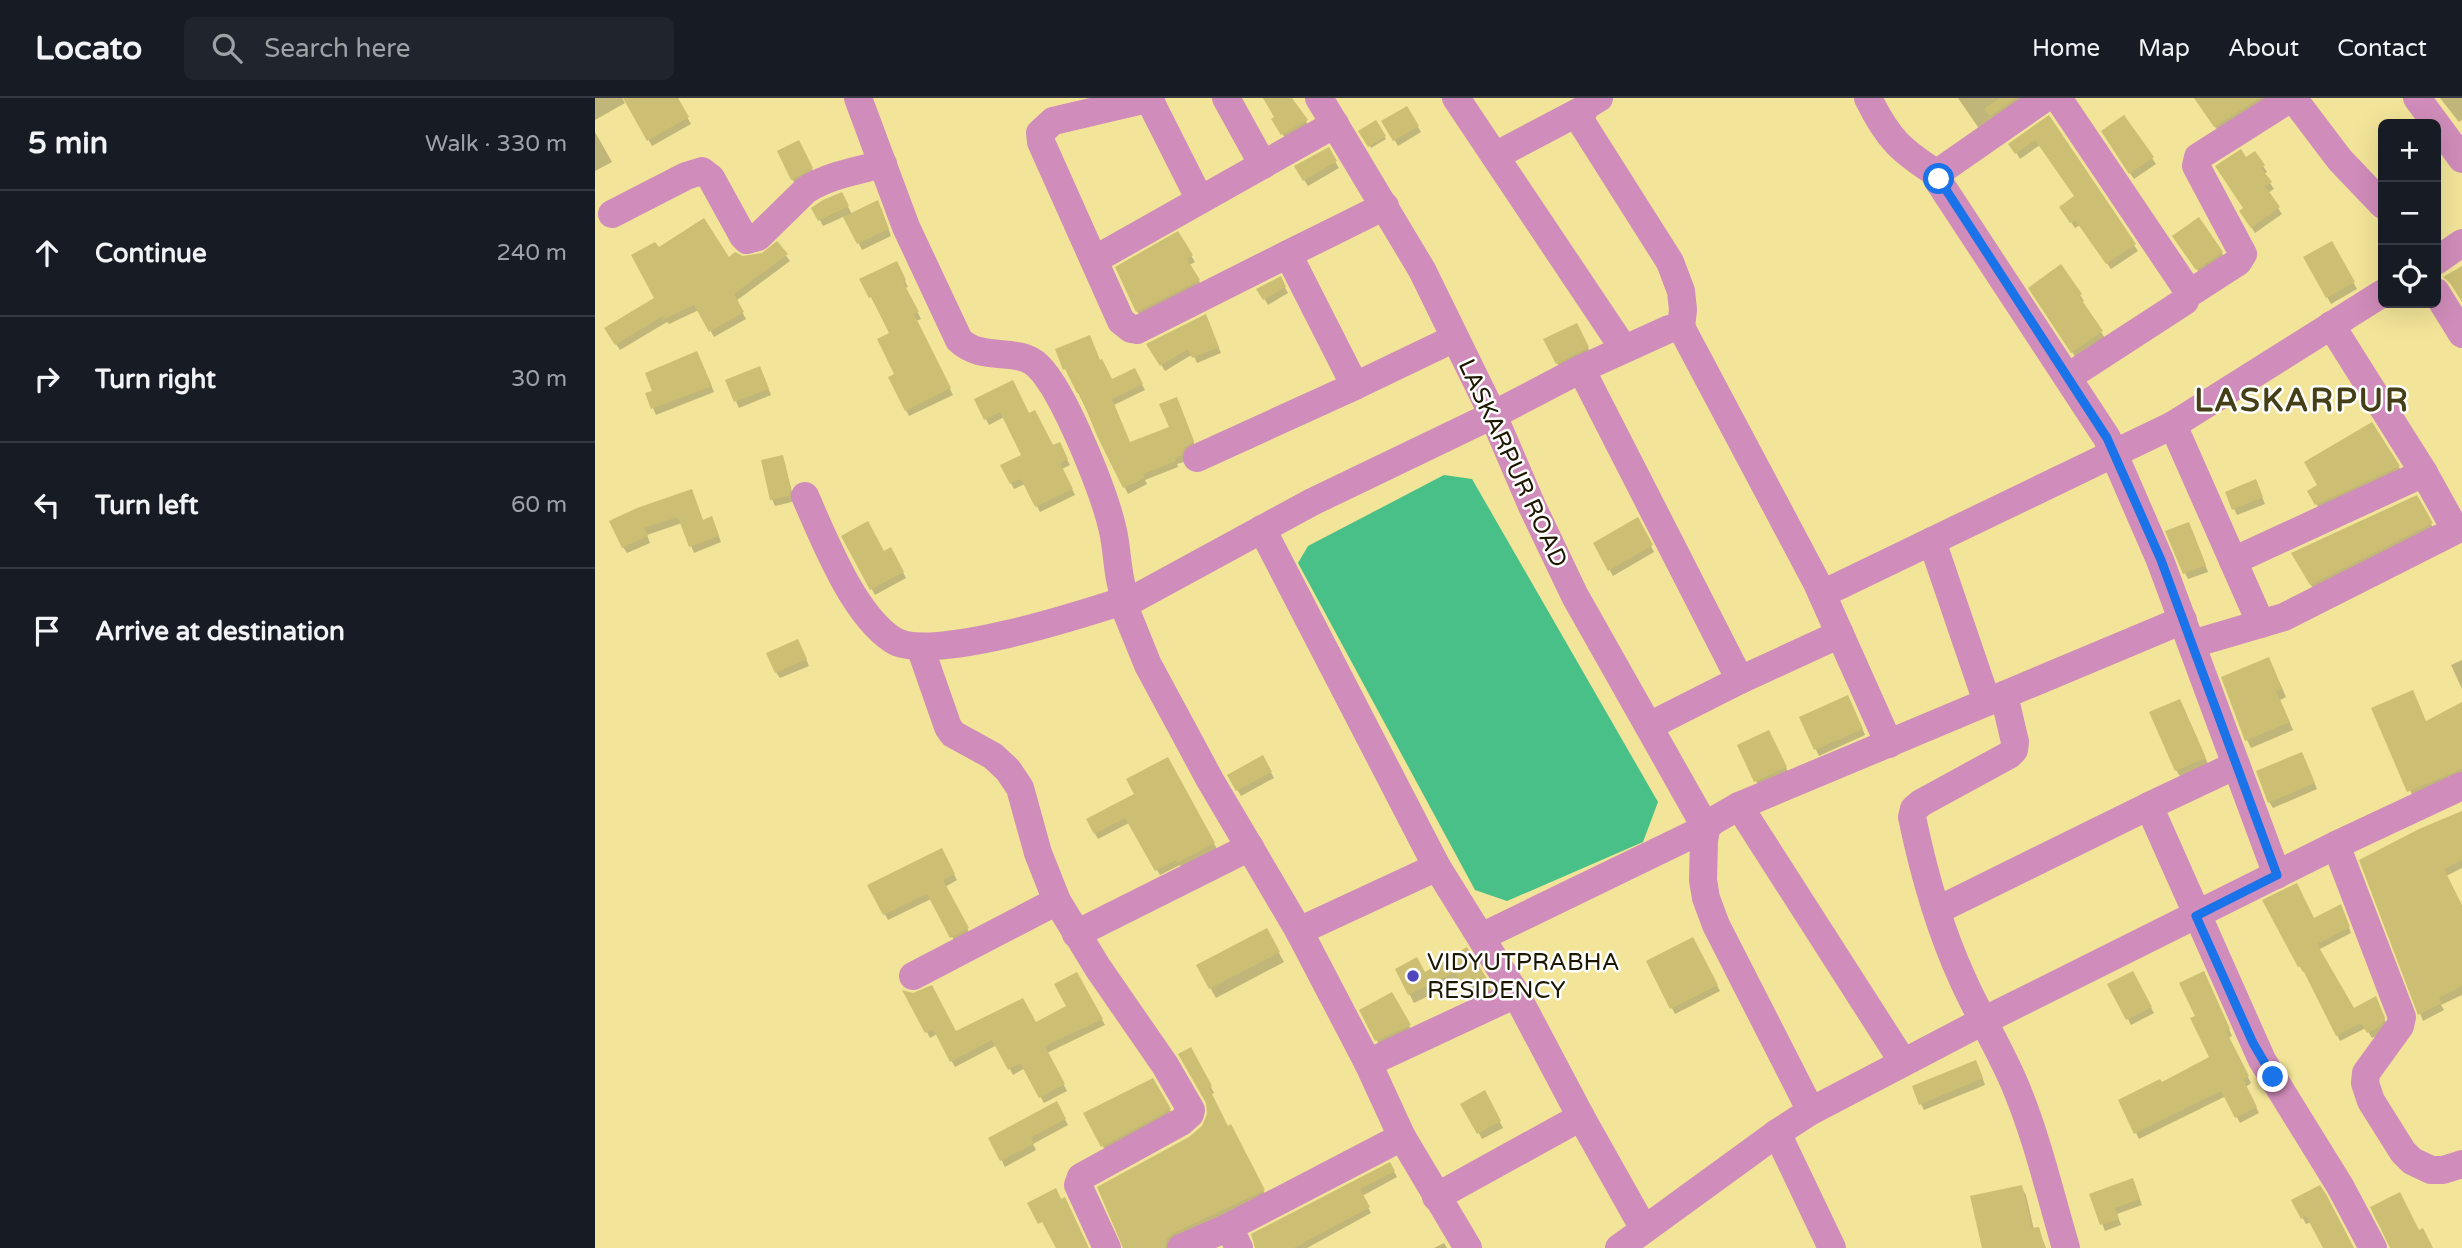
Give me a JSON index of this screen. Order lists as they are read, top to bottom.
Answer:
{
  "streets": {
    "street": ["LASKARPUR ROAD"]
  },
  "districts": ["LASKARPUR"],
  "places": ["VIDYUTPRABHA RESIDENCY"],
  "page": {
    "header": "Locato",
    "search": "Search here",
    "nav": [
      "Home",
      "Map",
      "About",
      "Contact"
    ],
    "heading": ["5 min", "Walk · 330 m"],
    "map_buttons": ["+", "−"],
    "list": [
      ["Continue", "240 m"],
      ["Turn right", "30 m"],
      ["Turn left", "60 m"],
      "Arrive at destination"
    ]
  }
}
